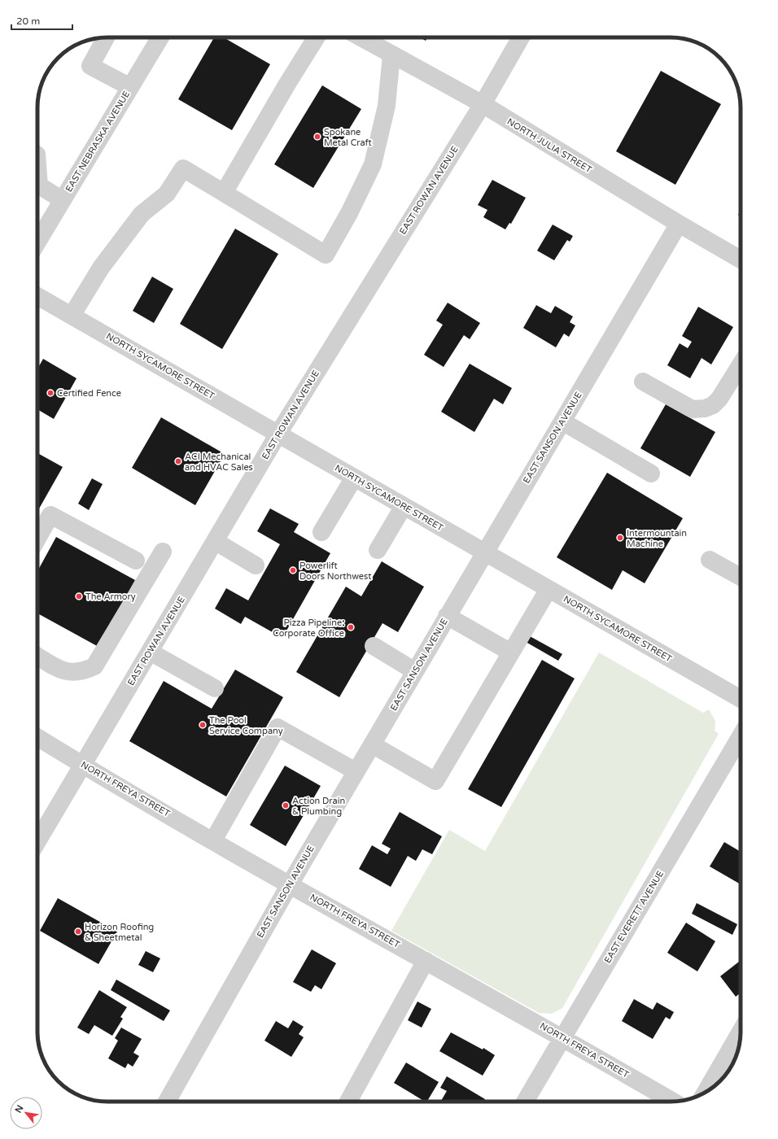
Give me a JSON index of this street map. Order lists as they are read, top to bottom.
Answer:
{
  "streets": {
    "street": [
      "EAST NEBRASKA AVENUE",
      "NORTH JULIA STREET",
      "EAST ROWAN AVENUE",
      "NORTH SYCAMORE STREET",
      "EAST SANSON AVENUE",
      "NORTH FREYA STREET",
      "EAST EVERETT AVENUE"
    ]
  },
  "crossings": [
    ["NORTH JULIA STREET", "EAST ROWAN AVENUE"],
    ["NORTH JULIA STREET", "EAST SANSON AVENUE"],
    ["EAST ROWAN AVENUE", "NORTH SYCAMORE STREET"],
    ["EAST ROWAN AVENUE", "NORTH FREYA STREET"],
    ["NORTH SYCAMORE STREET", "EAST SANSON AVENUE"],
    ["EAST SANSON AVENUE", "NORTH FREYA STREET"],
    ["NORTH FREYA STREET", "EAST EVERETT AVENUE"]
  ],
  "places": [
    "Spokane Metal Craft",
    "Certified Fence",
    "ACI Mechanical and HVAC Sales",
    "Intermountain Machine",
    "Powerlift Doors Northwest",
    "The Armory",
    "Pizza Pipeline: Corporate Office",
    "The Pool Service Company",
    "Action Drain & Plumbing",
    "Horizon Roofing & Sheetmetal"
  ],
  "scale_bar": "20 m",
  "north": "top left"
}
